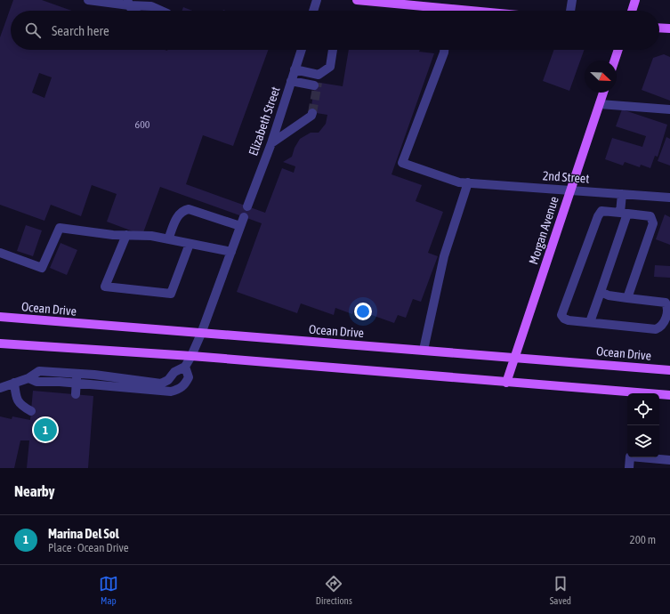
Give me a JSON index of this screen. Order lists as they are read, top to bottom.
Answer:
{
  "streets": {
    "main road": ["Morgan Avenue", "Ocean Drive"],
    "street": ["Elizabeth Street", "2nd Street"]
  },
  "crossings": [
    ["2nd Street", "Morgan Avenue"],
    ["Morgan Avenue", "Ocean Drive"]
  ],
  "house_numbers": ["600"],
  "north": "bottom right",
  "page": {
    "search": "Search here",
    "pins": "1",
    "heading": "Nearby",
    "list": [
      {
        "mark": "1",
        "name": "Marina Del Sol",
        "note": "Place · Ocean Drive",
        "value": "200 m"
      }
    ],
    "nav": ["Map", "Directions", "Saved"]
  }
}
